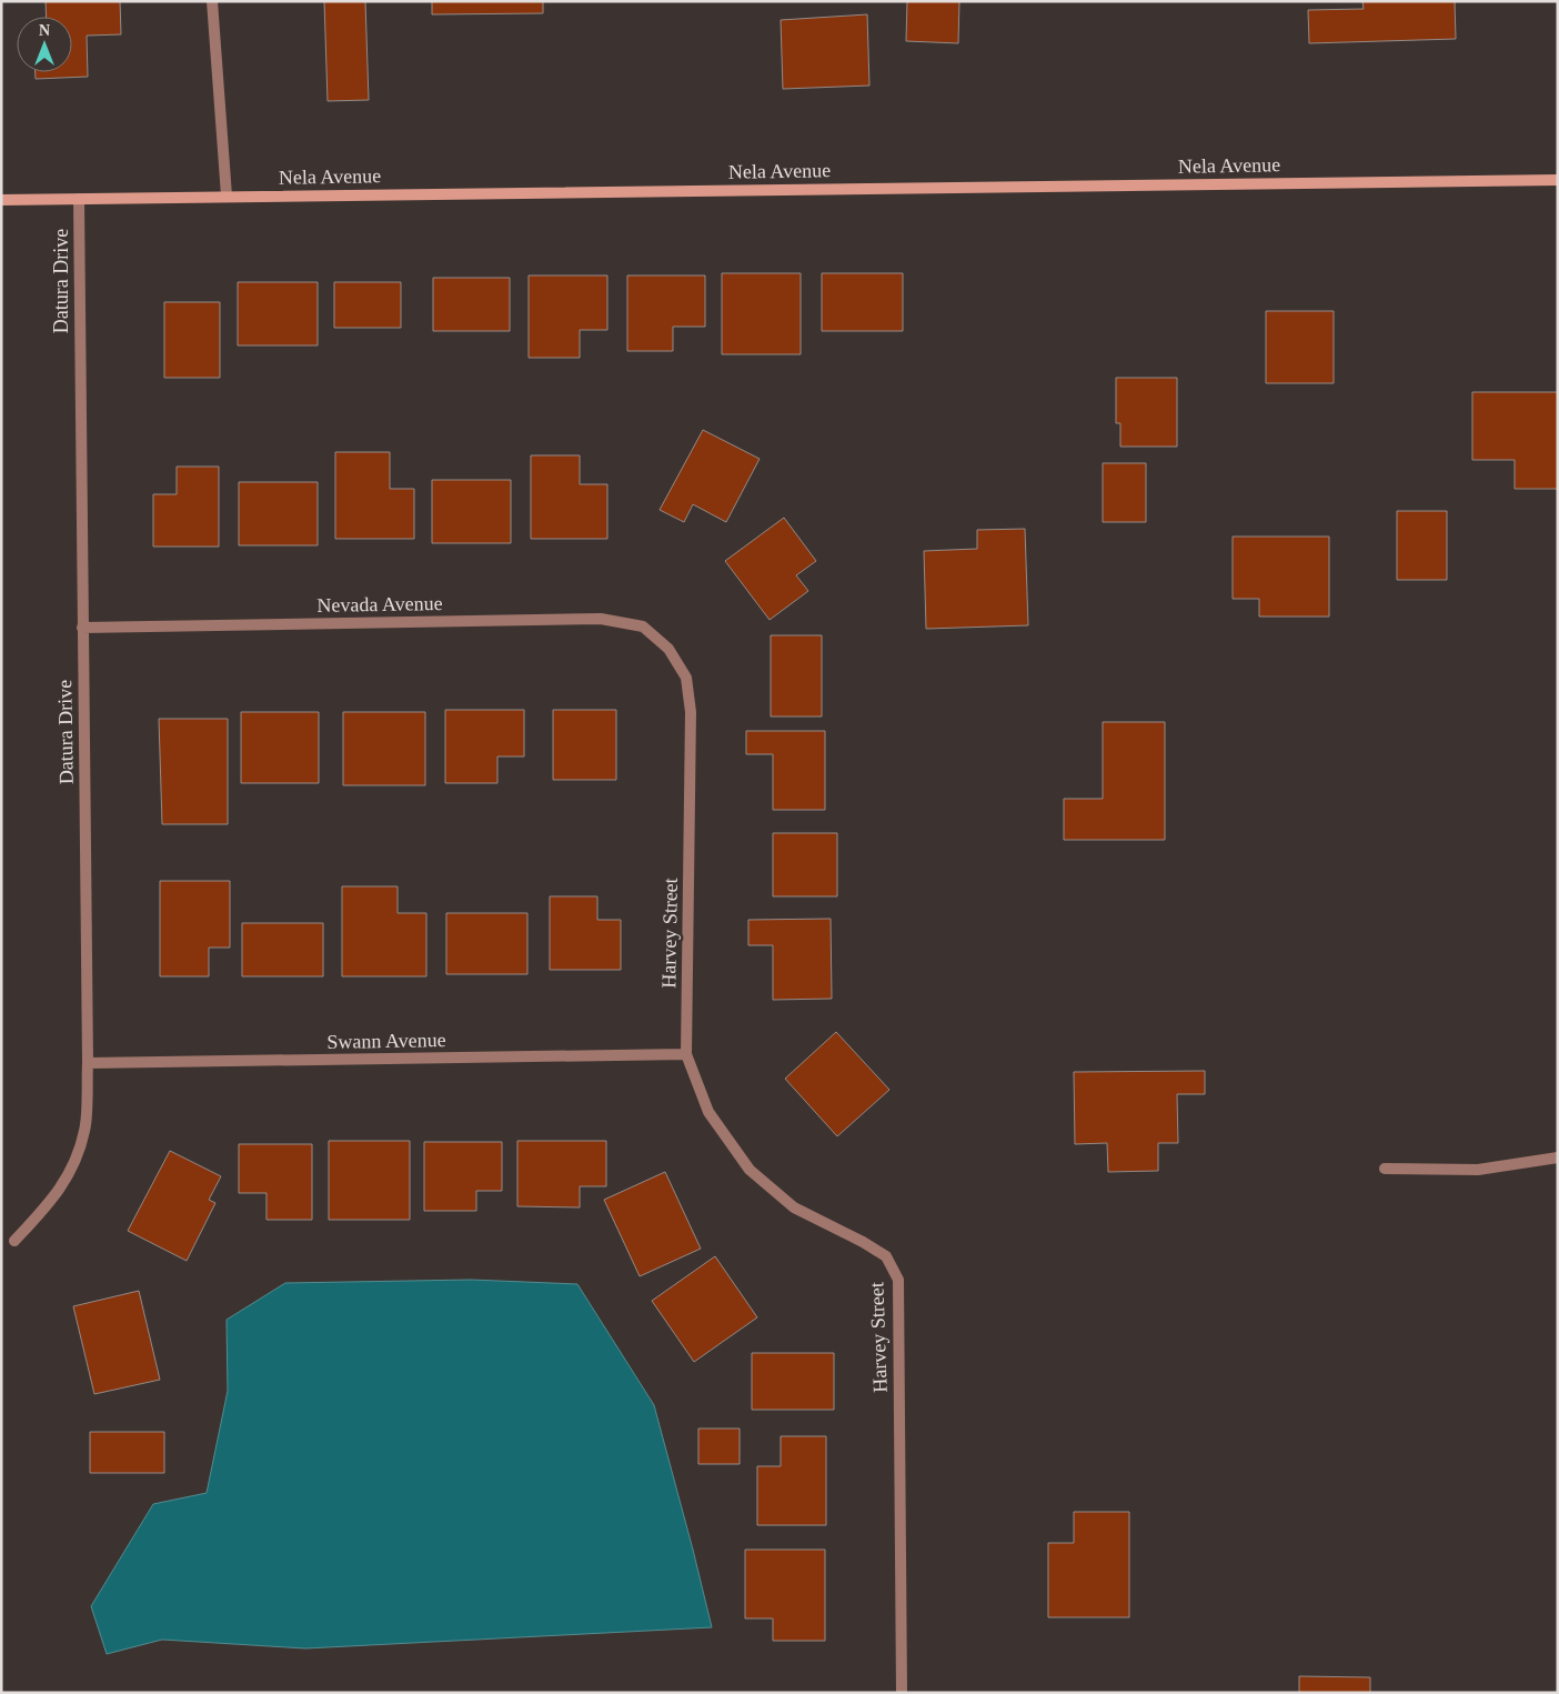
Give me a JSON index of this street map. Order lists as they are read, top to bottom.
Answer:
{
  "streets": {
    "street": [
      "Nela Avenue",
      "Datura Drive",
      "Nevada Avenue",
      "Harvey Street",
      "Swann Avenue"
    ]
  },
  "crossings": [
    ["Nela Avenue", "Datura Drive"],
    ["Datura Drive", "Nevada Avenue"],
    ["Datura Drive", "Swann Avenue"],
    ["Nevada Avenue", "Harvey Street"],
    ["Harvey Street", "Swann Avenue"]
  ],
  "north": "top"
}
